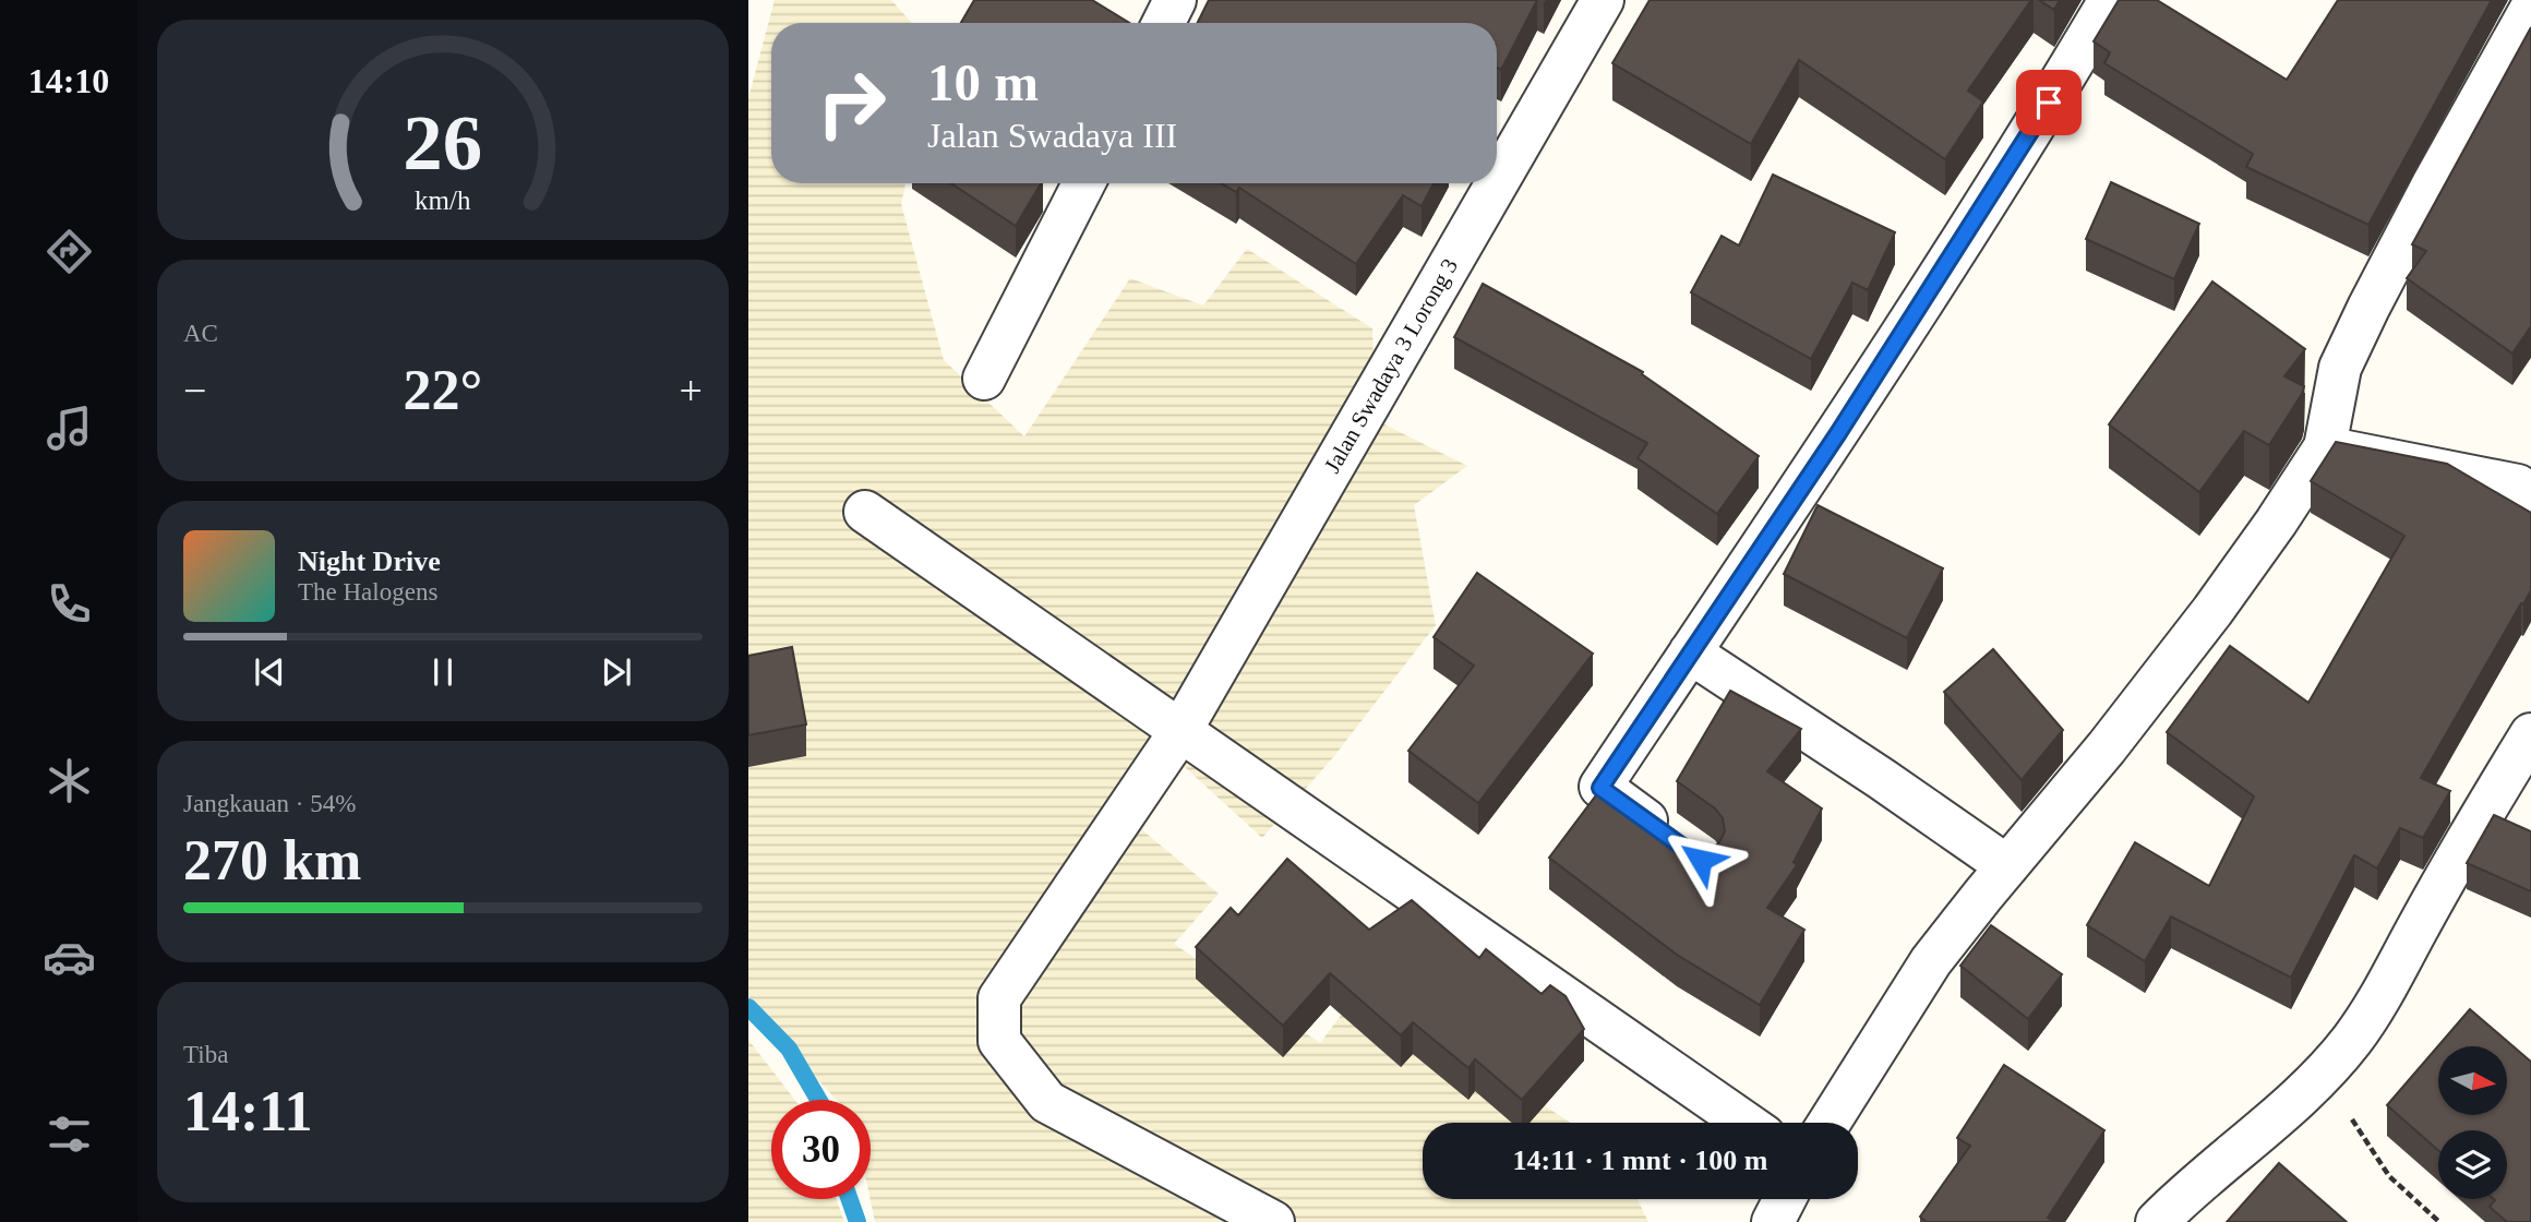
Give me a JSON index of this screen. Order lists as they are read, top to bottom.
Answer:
{
  "streets": {
    "street": ["Jalan Swadaya 3 Lorong 3"]
  },
  "north": "right",
  "page": {
    "tabs": "14:10",
    "turn": ["10 m", "Jalan Swadaya III"],
    "tile": [
      "AC",
      ["Jangkauan · 54%", "270 km"],
      ["Tiba", "14:11"]
    ],
    "heat": ["−", "22°", "+"],
    "song": ["Night Drive", "The Halogens"],
    "limit": "30",
    "trip": "14:11 · 1 mnt · 100 m",
    "gauge": ["26", "km/h"]
  }
}
